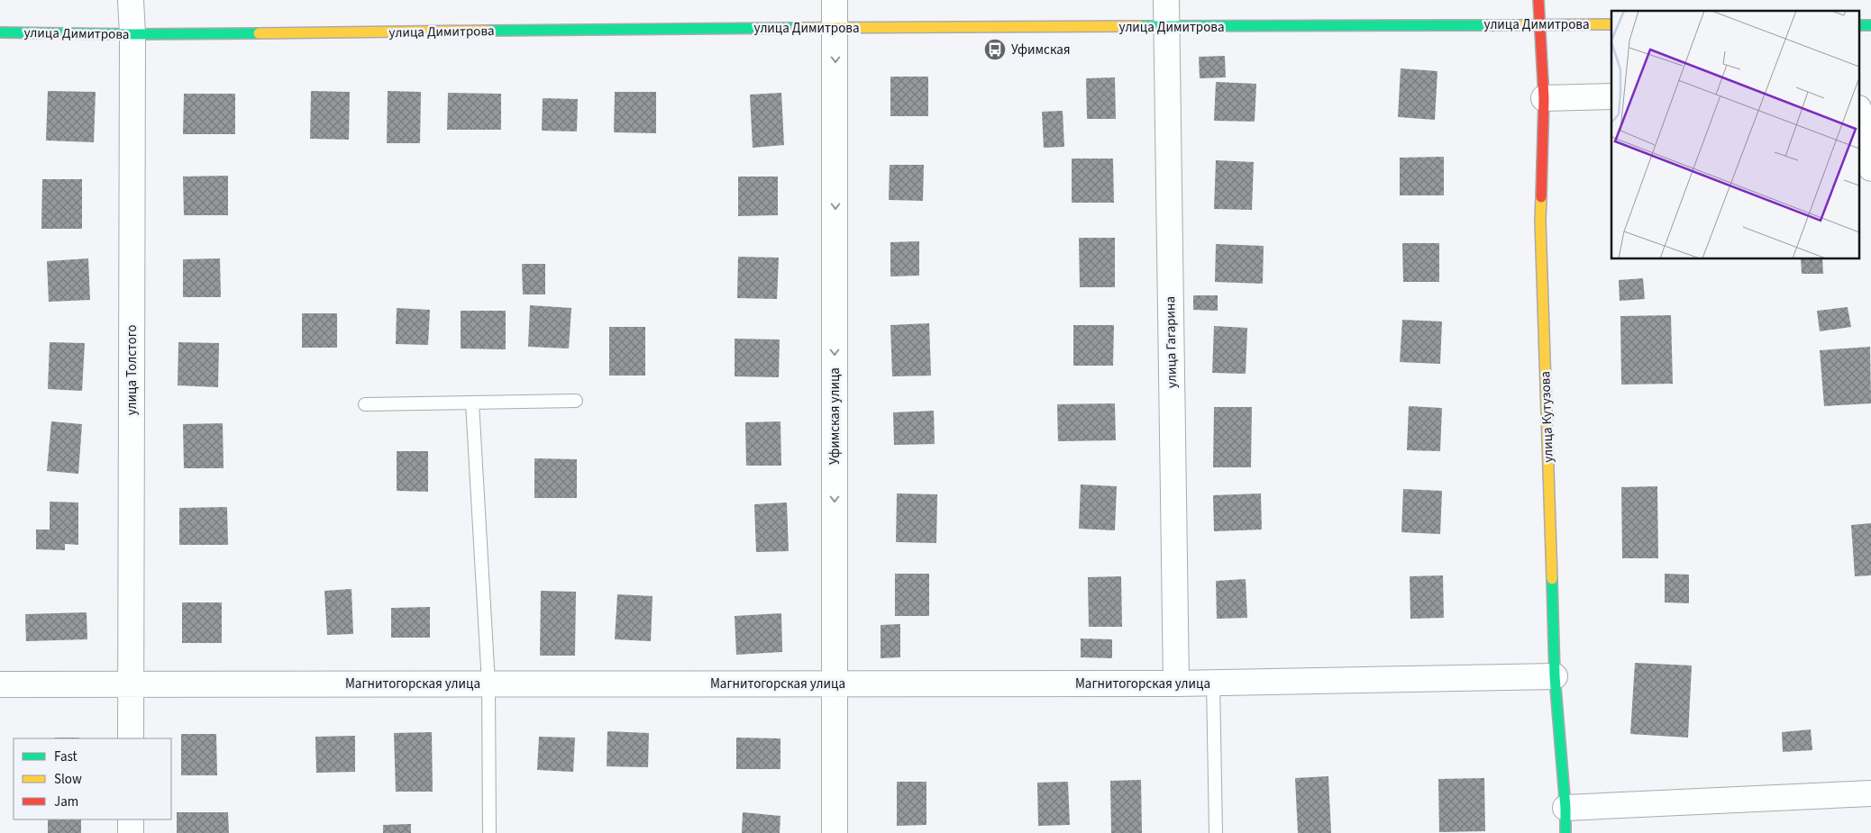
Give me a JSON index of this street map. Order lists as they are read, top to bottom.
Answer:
{
  "streets": {
    "main road": ["улица Димитрова", "улица Кутузова"],
    "street": [
      "улица Гагарина",
      "улица Толстого",
      "Уфимская улица",
      "Магнитогорская улица"
    ]
  },
  "crossings": [
    ["улица Димитрова", "улица Гагарина"],
    ["улица Димитрова", "улица Толстого"],
    ["улица Димитрова", "Уфимская улица"],
    ["улица Димитрова", "улица Кутузова"],
    ["улица Гагарина", "Магнитогорская улица"],
    ["улица Толстого", "Магнитогорская улица"],
    ["Уфимская улица", "Магнитогорская улица"],
    ["улица Кутузова", "Магнитогорская улица"]
  ],
  "one_way": ["Уфимская улица"],
  "places": {
    "bus stop": ["Уфимская"]
  },
  "legend": ["Fast", "Slow", "Jam"]
}
